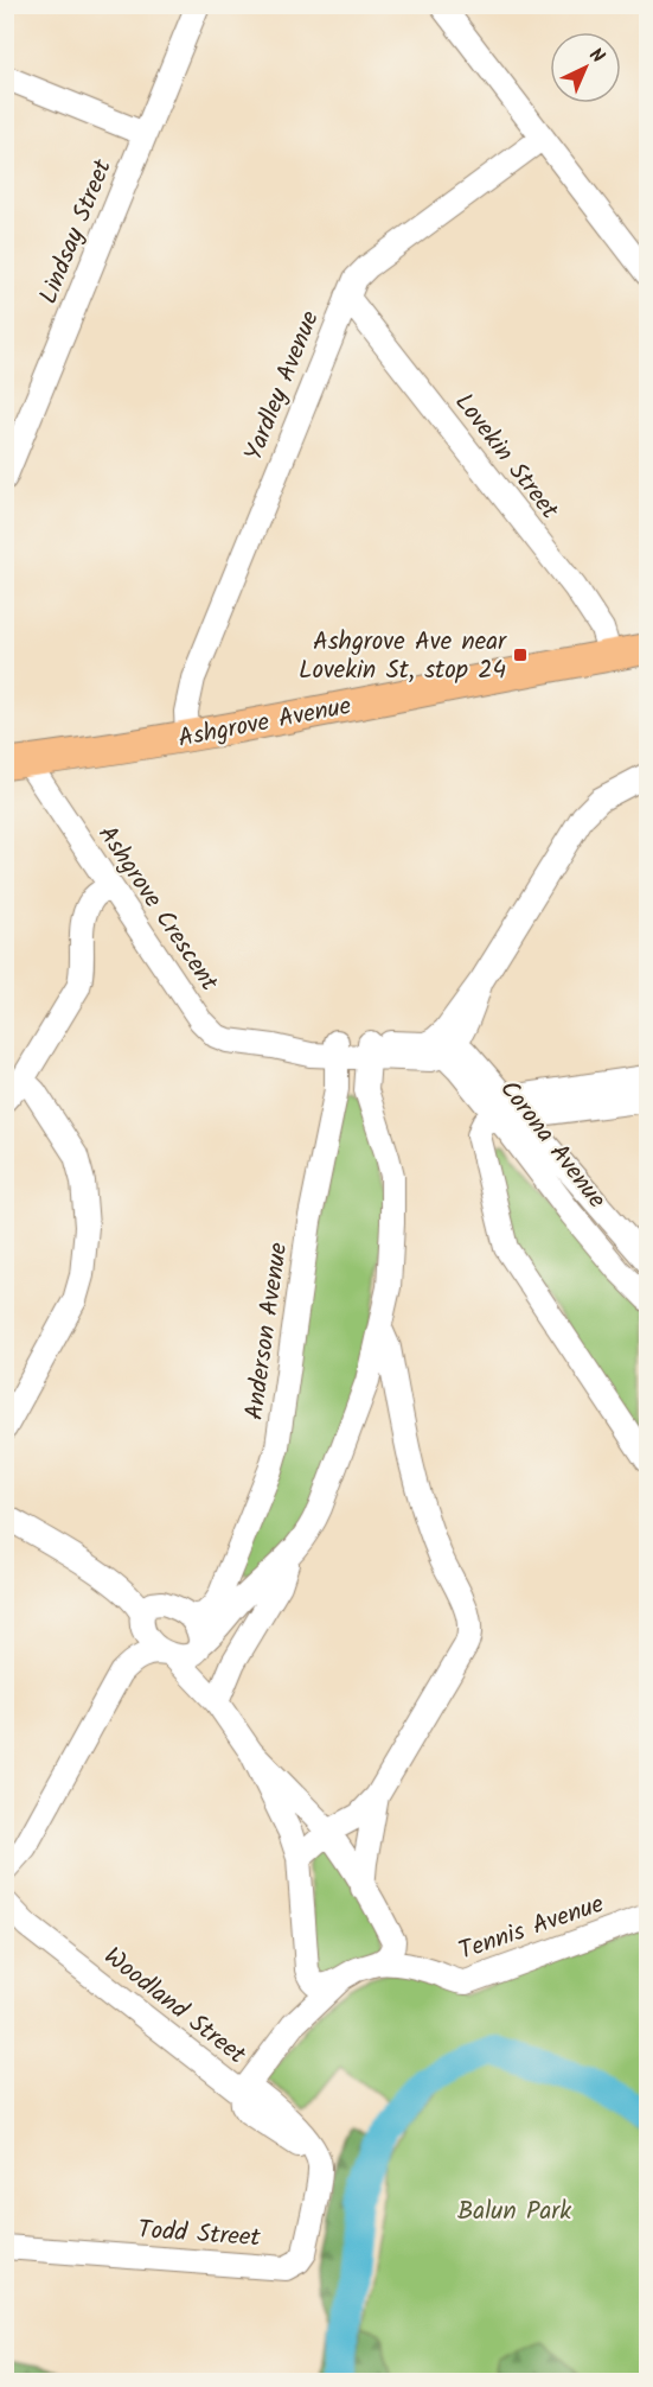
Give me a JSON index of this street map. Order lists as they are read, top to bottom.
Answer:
{
  "streets": {
    "main road": ["Ashgrove Avenue"],
    "street": [
      "Lindsay Street",
      "Yardley Avenue",
      "Lovekin Street",
      "Ashgrove Crescent",
      "Corona Avenue",
      "Anderson Avenue",
      "Tennis Avenue",
      "Woodland Street",
      "Todd Street"
    ]
  },
  "crossings": [
    ["Yardley Avenue", "Lovekin Street"],
    ["Yardley Avenue", "Ashgrove Avenue"],
    ["Lovekin Street", "Ashgrove Avenue"],
    ["Ashgrove Avenue", "Ashgrove Crescent"],
    ["Ashgrove Crescent", "Corona Avenue"],
    ["Ashgrove Crescent", "Anderson Avenue"],
    ["Woodland Street", "Todd Street"]
  ],
  "parks": ["Balun Park"],
  "places": {
    "transit": ["Ashgrove Ave near Lovekin St, stop 24"]
  },
  "north": "top right"
}
